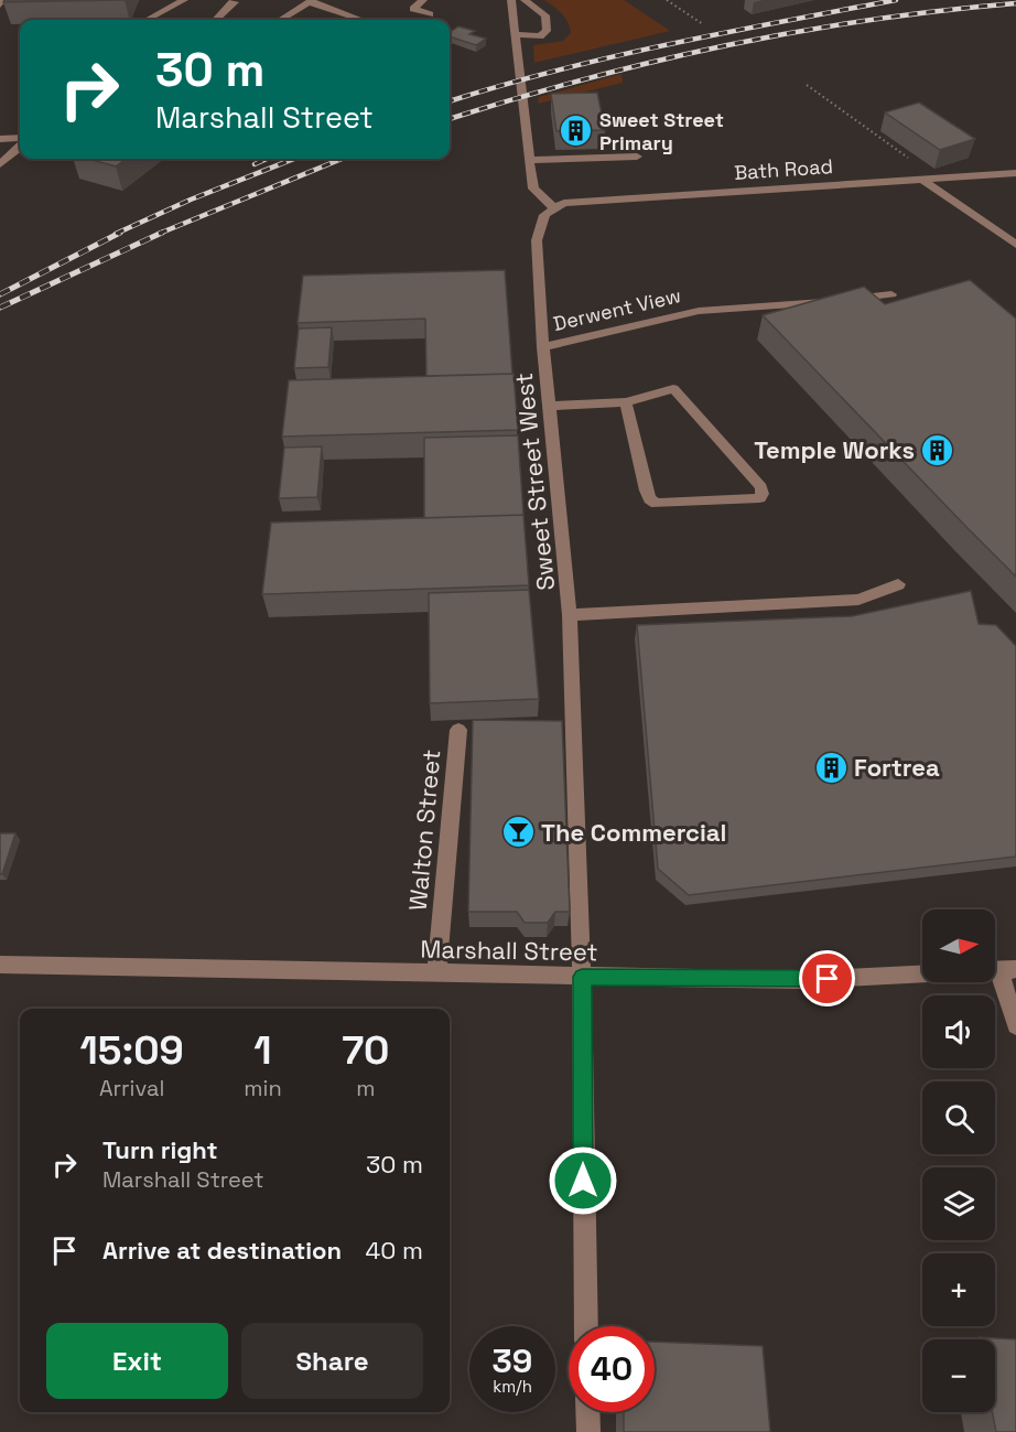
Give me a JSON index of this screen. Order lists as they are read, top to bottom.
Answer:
{
  "streets": {
    "street": [
      "Bath Road",
      "Derwent View",
      "Sweet Street West",
      "Walton Street",
      "Marshall Street"
    ]
  },
  "crossings": [
    ["Bath Road", "Sweet Street West"],
    ["Derwent View", "Sweet Street West"],
    ["Sweet Street West", "Marshall Street"],
    ["Walton Street", "Marshall Street"]
  ],
  "places": {
    "building": ["Sweet Street Primary", "Temple Works", "Fortrea"],
    "bar": ["The Commercial"]
  },
  "north": "right",
  "page": {
    "turn": ["30 m", "Marshall Street"],
    "map_buttons": ["+", "−"],
    "eta": [
      "15:09",
      "Arrival",
      "1",
      "min",
      "70",
      "m"
    ],
    "list": [
      {
        "name": "Turn right",
        "note": "Marshall Street",
        "value": "30 m"
      },
      {
        "name": "Arrive at destination",
        "value": "40 m"
      }
    ],
    "buttons": ["Exit", "Share"],
    "speed": "39 km/h",
    "limit": "40"
  }
}
